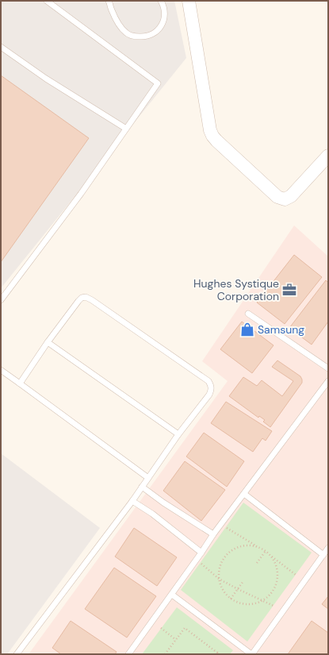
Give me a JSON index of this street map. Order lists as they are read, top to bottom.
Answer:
{
  "places": {
    "office": ["Hughes Systique Corporation"],
    "shop": ["Samsung"]
  }
}
